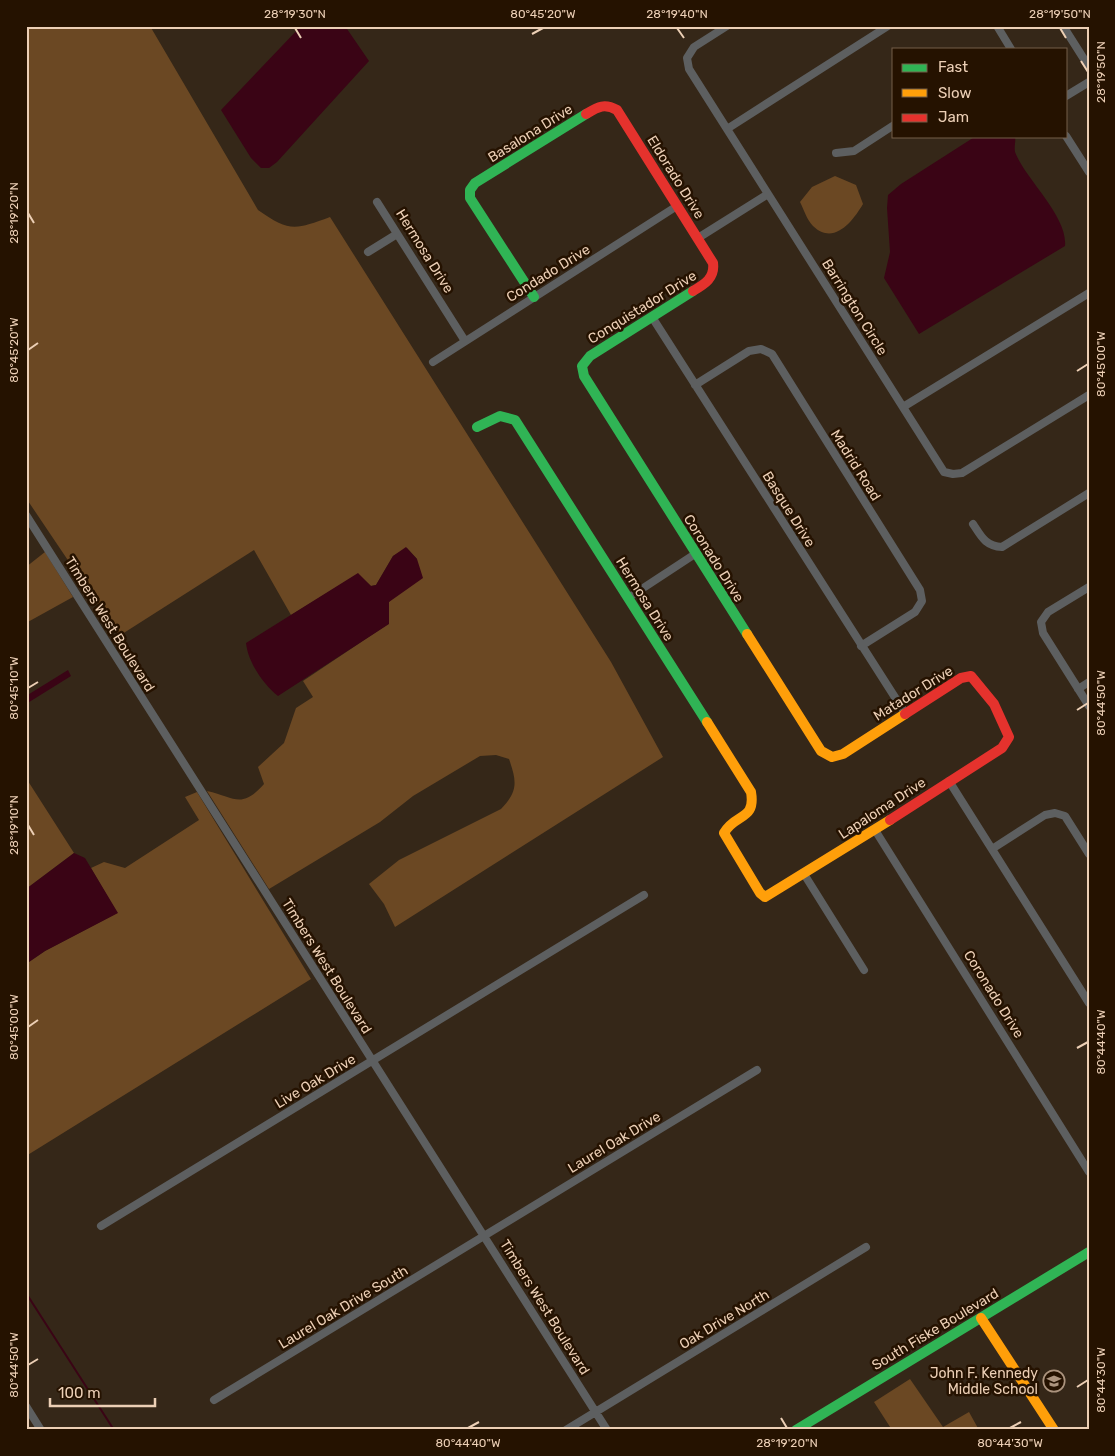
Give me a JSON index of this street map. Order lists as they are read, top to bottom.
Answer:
{
  "streets": {
    "street": [
      "Basalona Drive",
      "Eldorado Drive",
      "Hermosa Drive",
      "Condado Drive",
      "Conquistador Drive",
      "Barrington Circle",
      "Madrid Road",
      "Basque Drive",
      "Coronado Drive",
      "Timbers West Boulevard",
      "Matador Drive",
      "Lapaloma Drive",
      "Live Oak Drive",
      "Laurel Oak Drive",
      "Laurel Oak Drive South",
      "Oak Drive North",
      "South Fiske Boulevard"
    ]
  },
  "crossings": [
    ["Basalona Drive", "Eldorado Drive"],
    ["Basalona Drive", "Condado Drive"],
    ["Eldorado Drive", "Condado Drive"],
    ["Eldorado Drive", "Conquistador Drive"],
    ["Hermosa Drive", "Condado Drive"],
    ["Hermosa Drive", "Lapaloma Drive"],
    ["Conquistador Drive", "Basque Drive"],
    ["Conquistador Drive", "Coronado Drive"],
    ["Madrid Road", "Basque Drive"],
    ["Basque Drive", "Matador Drive"],
    ["Coronado Drive", "Matador Drive"],
    ["Coronado Drive", "Lapaloma Drive"],
    ["Timbers West Boulevard", "Live Oak Drive"],
    ["Timbers West Boulevard", "Laurel Oak Drive"],
    ["Timbers West Boulevard", "Laurel Oak Drive South"],
    ["Timbers West Boulevard", "Oak Drive North"],
    ["Matador Drive", "Lapaloma Drive"],
    ["Laurel Oak Drive", "Laurel Oak Drive South"]
  ],
  "places": {
    "school or university": ["John F. Kennedy Middle School"]
  },
  "legend": ["Fast", "Slow", "Jam"],
  "scale_bar": "100 m",
  "coordinates": [
    "28°19'30\"N",
    "80°45'20\"W",
    "28°19'40\"N",
    "28°19'50\"N",
    "28°19'20\"N",
    "80°45'00\"W",
    "80°45'10\"W",
    "80°44'50\"W",
    "28°19'10\"N",
    "80°44'40\"W",
    "80°44'30\"W"
  ]
}
